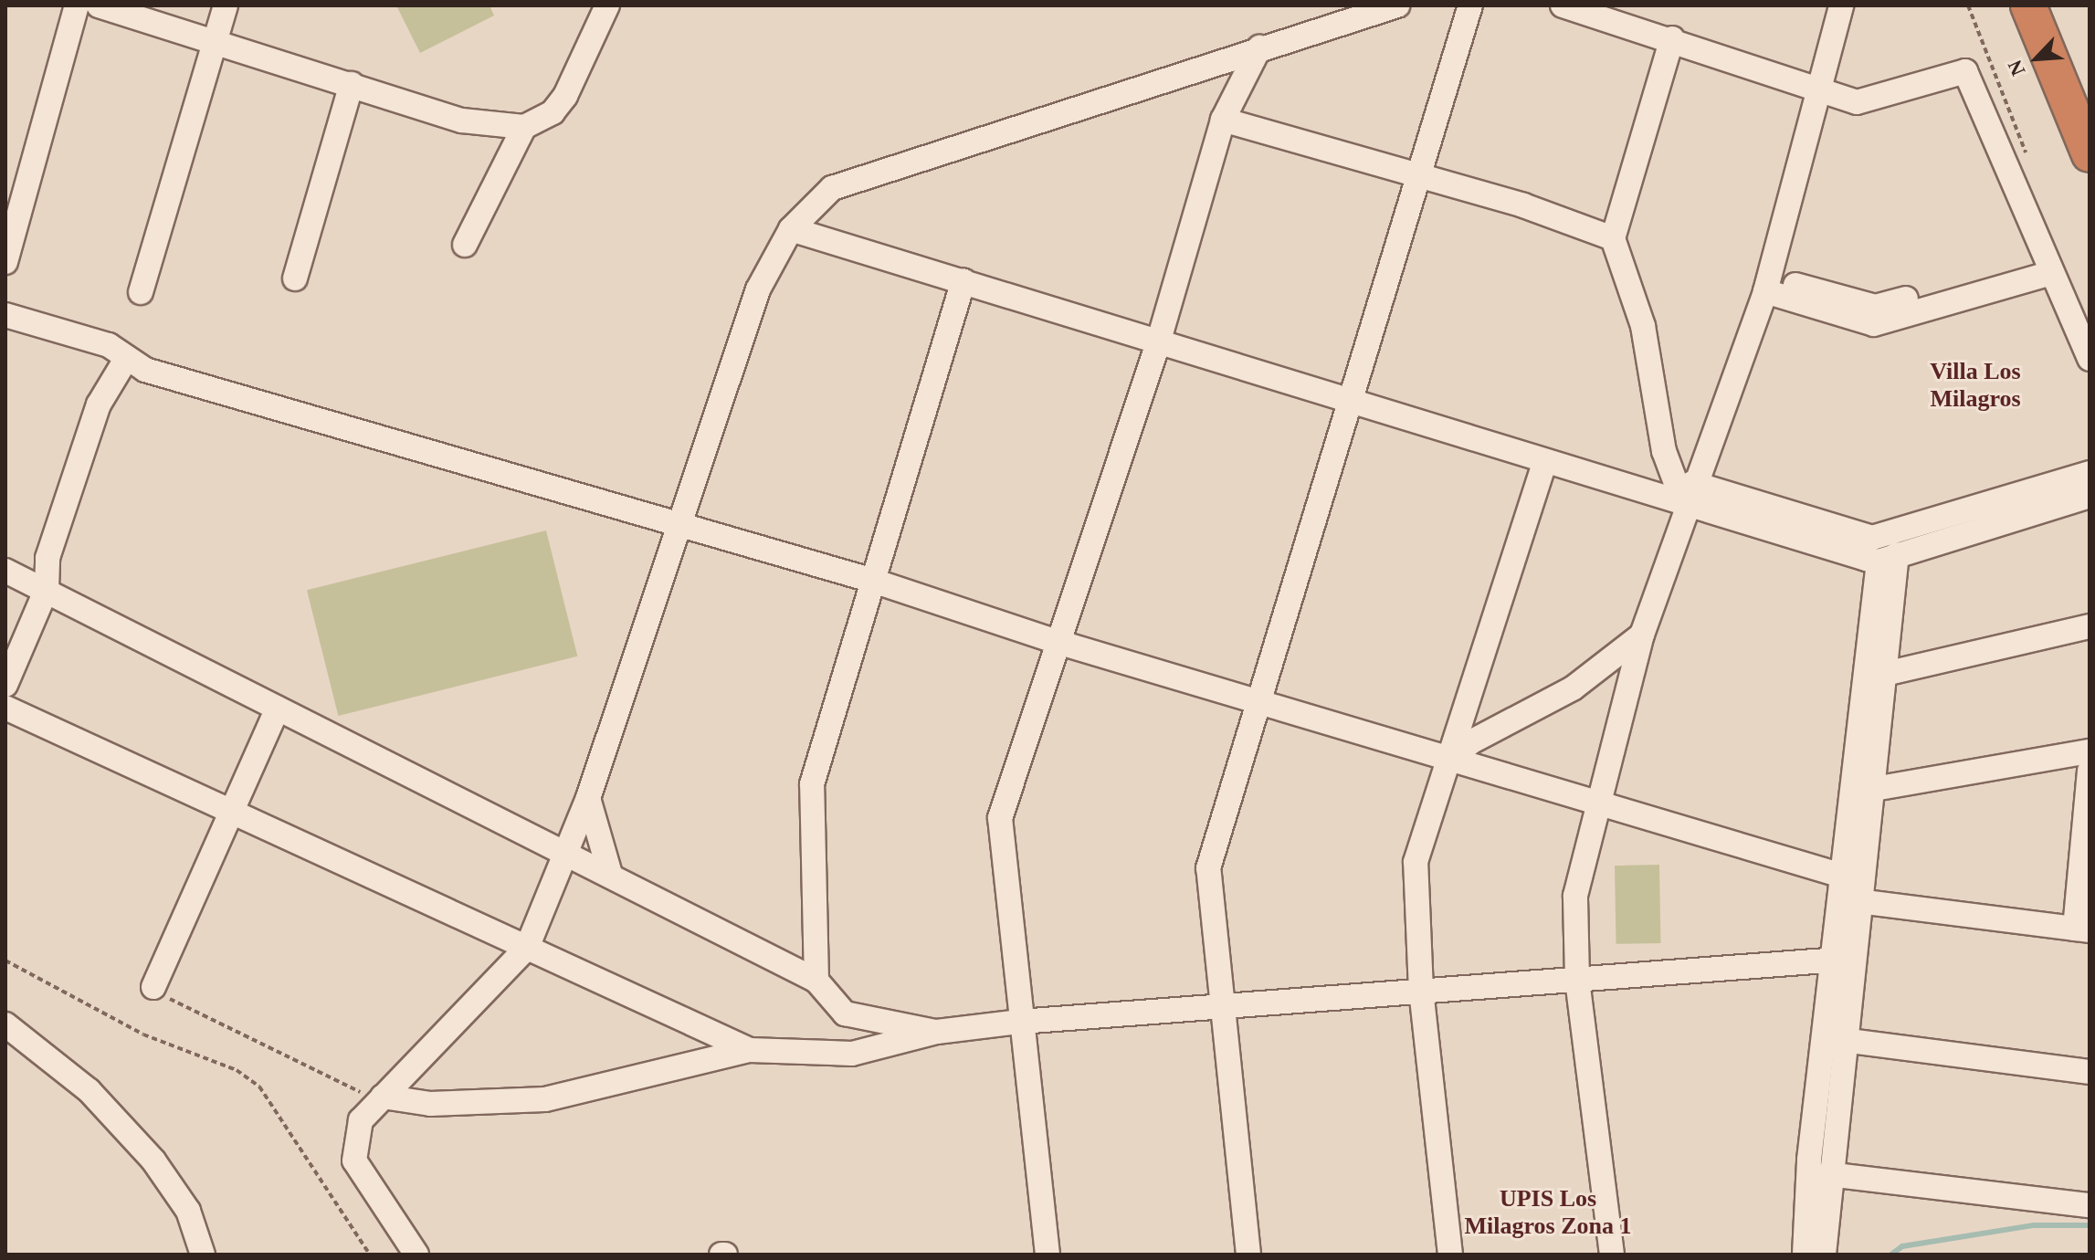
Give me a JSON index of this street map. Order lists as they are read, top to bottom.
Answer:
{
  "districts": ["Villa Los Milagros", "UPIS Los Milagros Zona 1"],
  "north": "bottom left"
}
